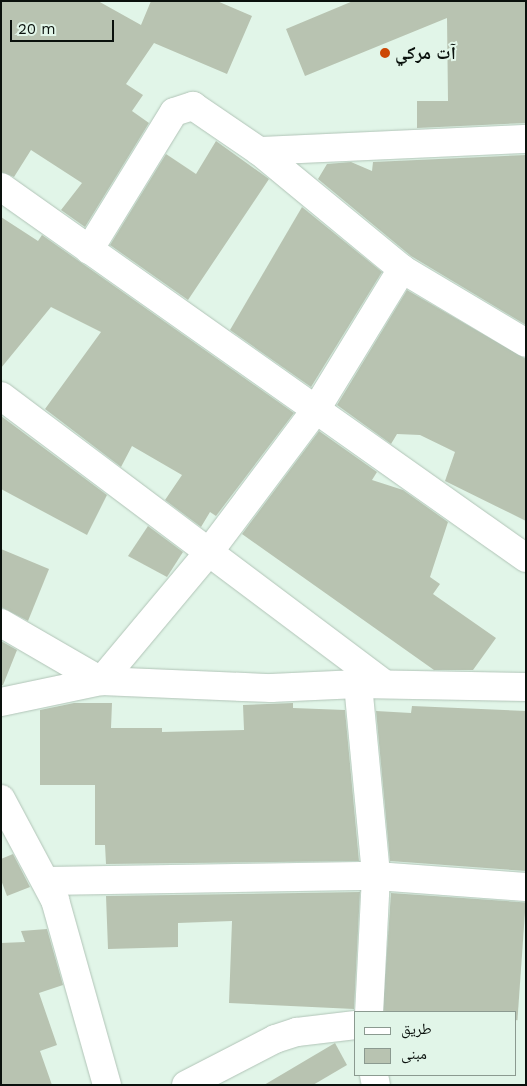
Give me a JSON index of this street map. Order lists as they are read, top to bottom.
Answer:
{
  "places": ["آت مركي"],
  "legend": ["طريق", "مبنى"],
  "scale_bar": "20 m"
}
